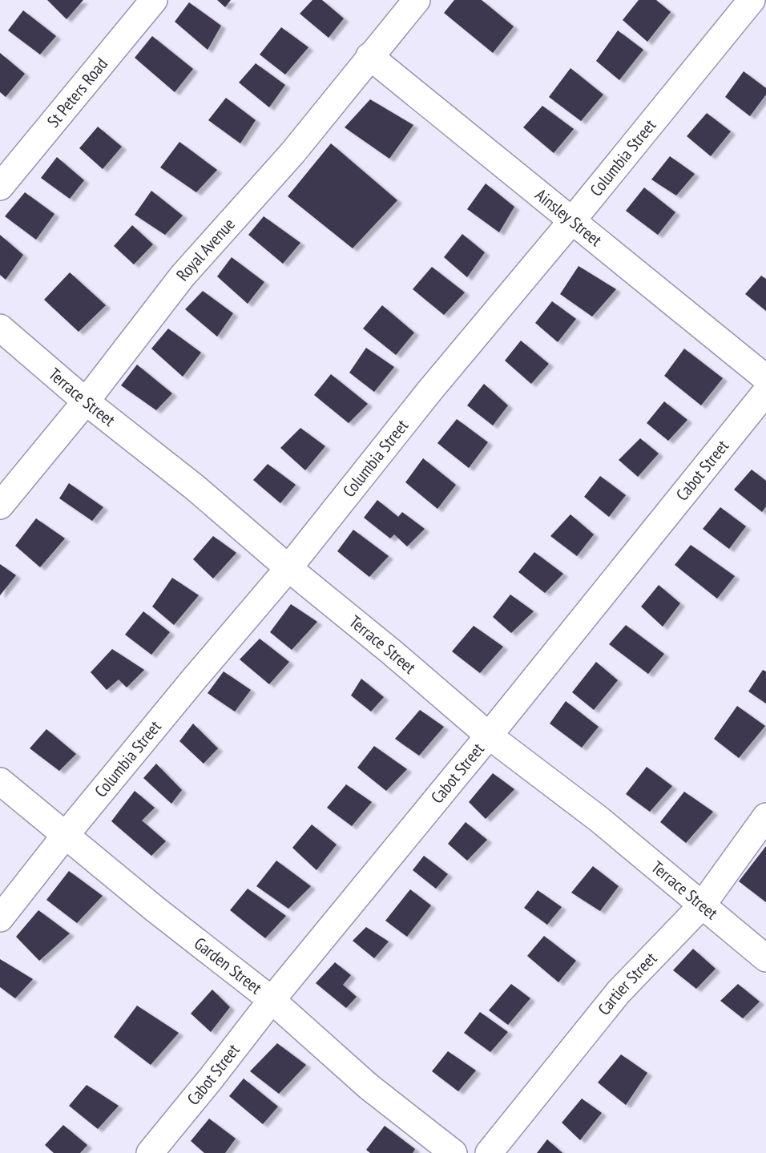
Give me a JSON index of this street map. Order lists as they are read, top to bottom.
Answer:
{
  "streets": {
    "street": [
      "St Peters Road",
      "Columbia Street",
      "Ainsley Street",
      "Royal Avenue",
      "Terrace Street",
      "Cabot Street",
      "Garden Street",
      "Cartier Street"
    ]
  },
  "crossings": [
    ["Columbia Street", "Ainsley Street"],
    ["Columbia Street", "Terrace Street"],
    ["Columbia Street", "Garden Street"],
    ["Ainsley Street", "Royal Avenue"],
    ["Royal Avenue", "Terrace Street"],
    ["Terrace Street", "Cabot Street"],
    ["Terrace Street", "Cartier Street"],
    ["Cabot Street", "Garden Street"]
  ]
}
